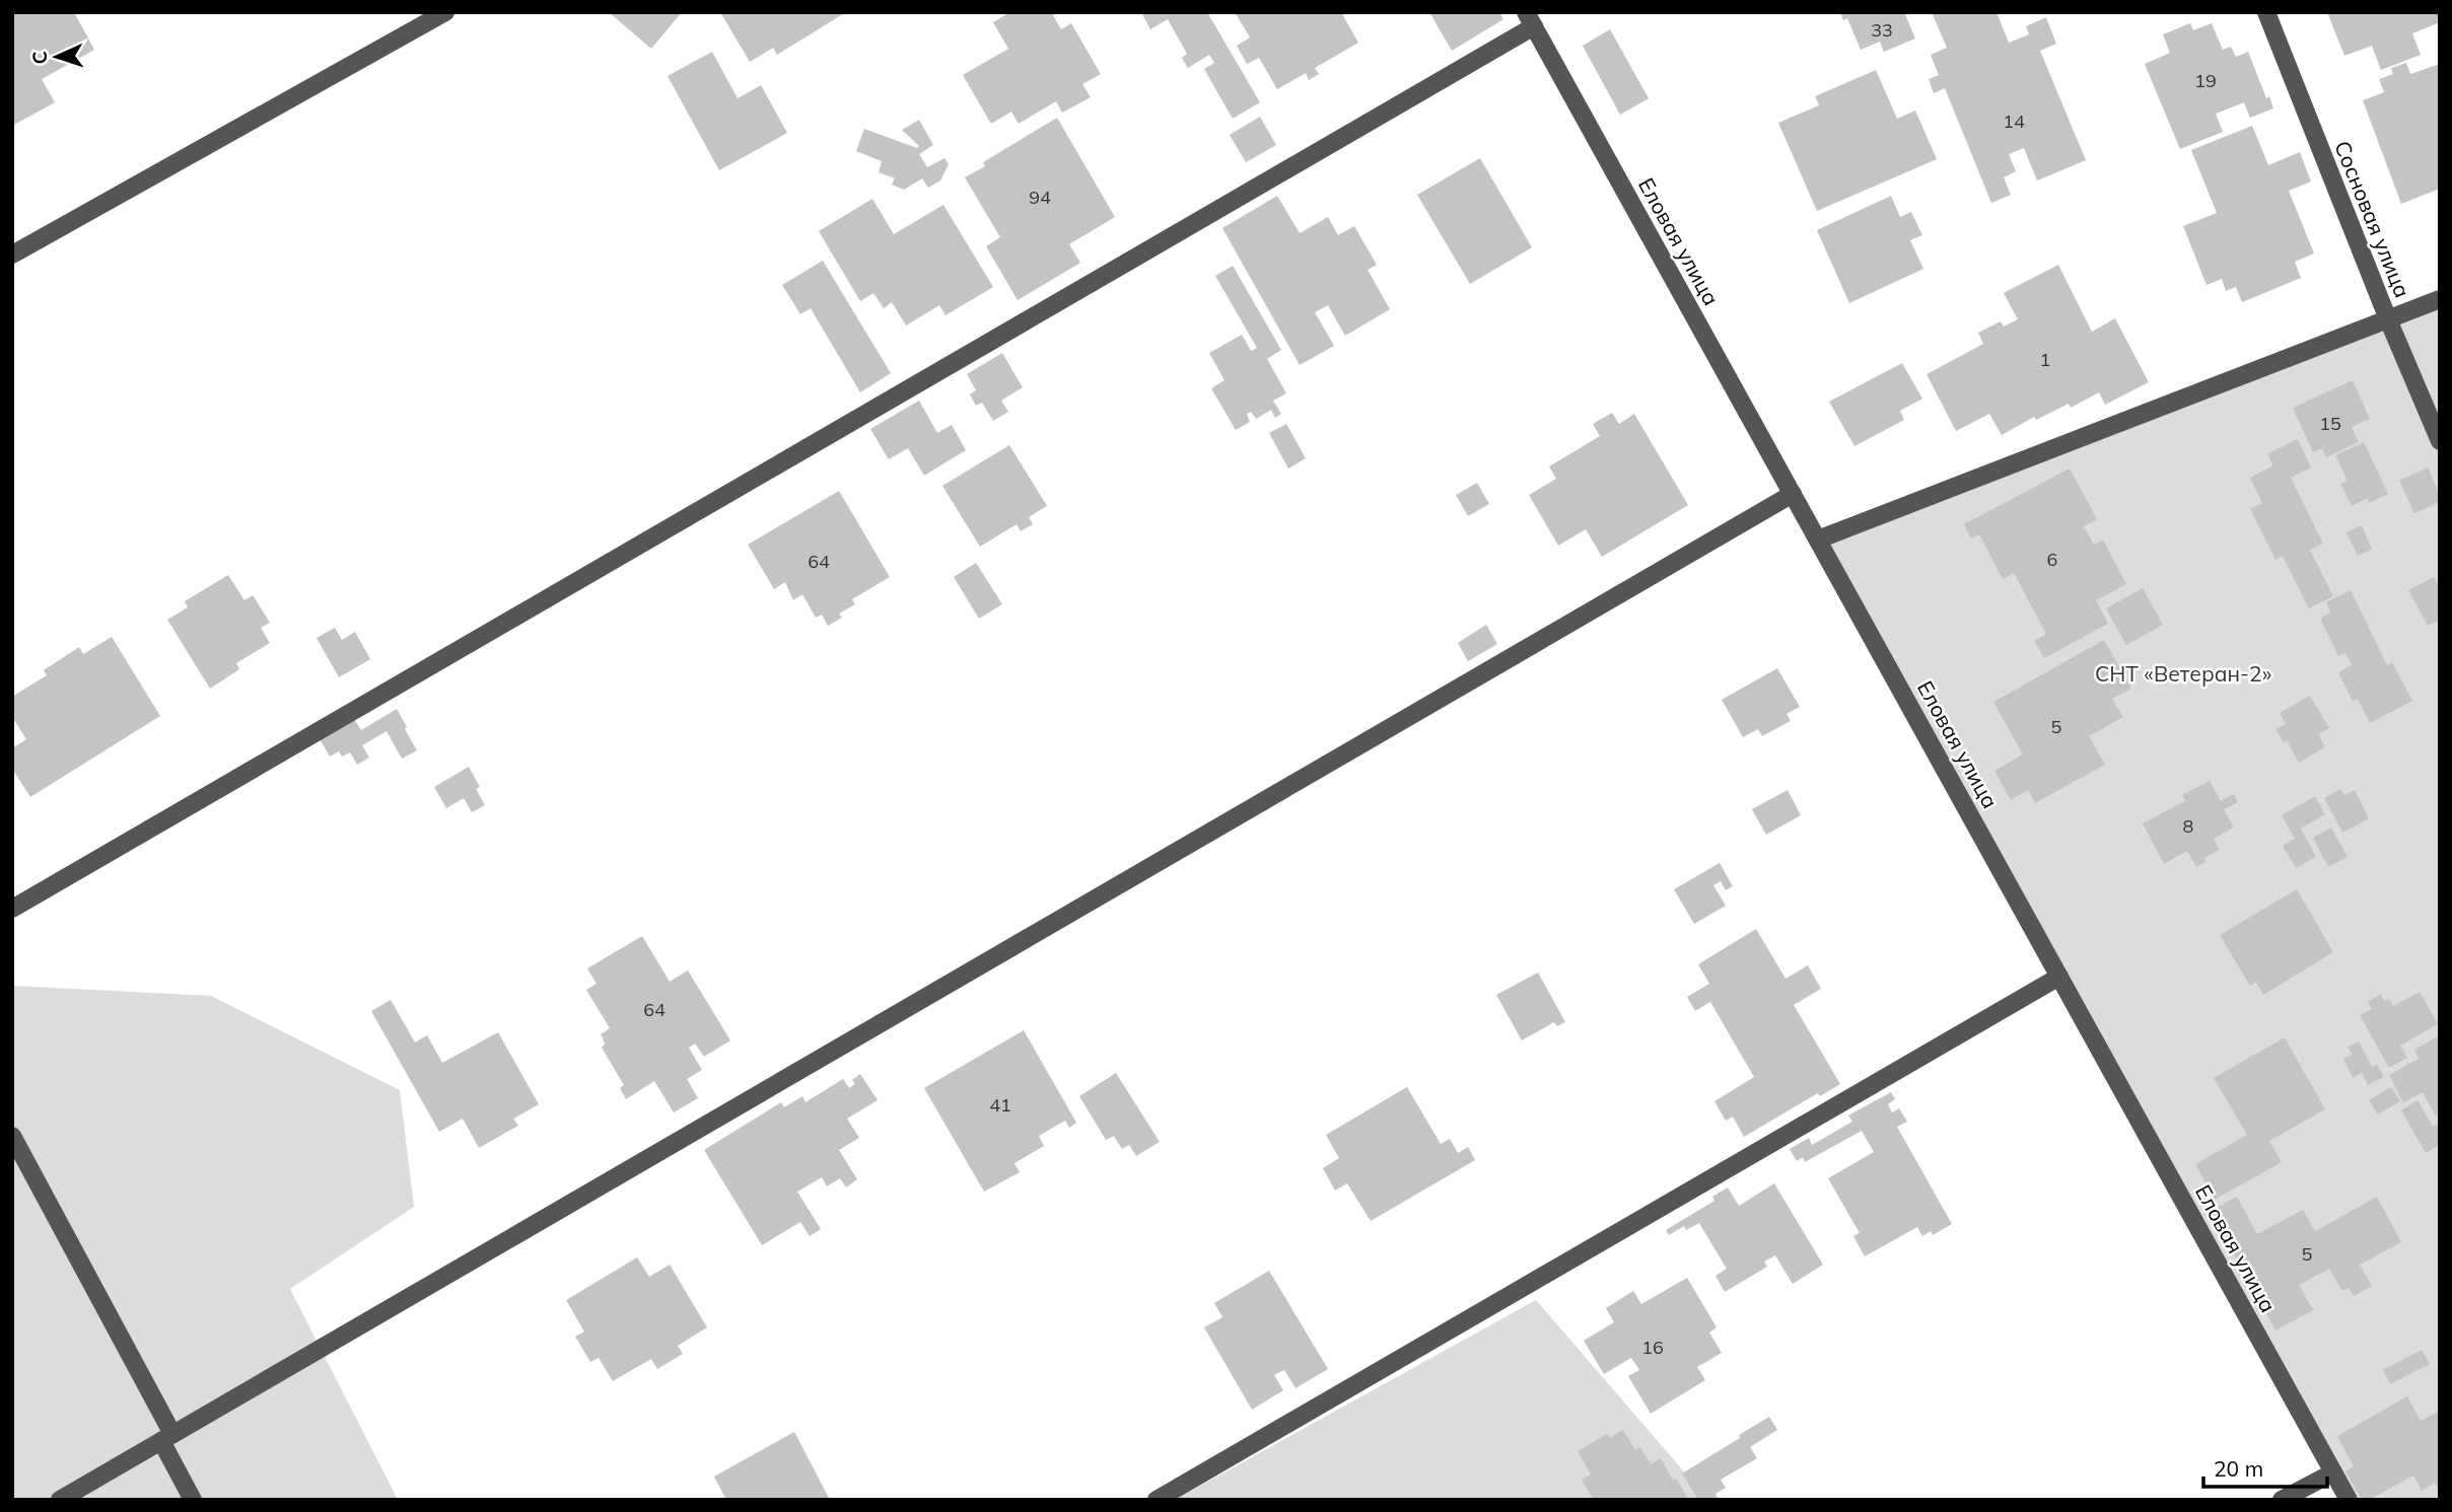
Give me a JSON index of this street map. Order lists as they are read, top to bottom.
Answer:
{
  "streets": {
    "street": ["Сосновая улица", "Еловая улица"]
  },
  "parks": ["СНТ «Ветеран-2»"],
  "house_numbers": [
    "33",
    "19",
    "14",
    "94",
    "1",
    "15",
    "6",
    "64",
    "5",
    "8",
    "64",
    "41",
    "5",
    "16"
  ],
  "scale_bar": "20 m",
  "north": "left"
}
